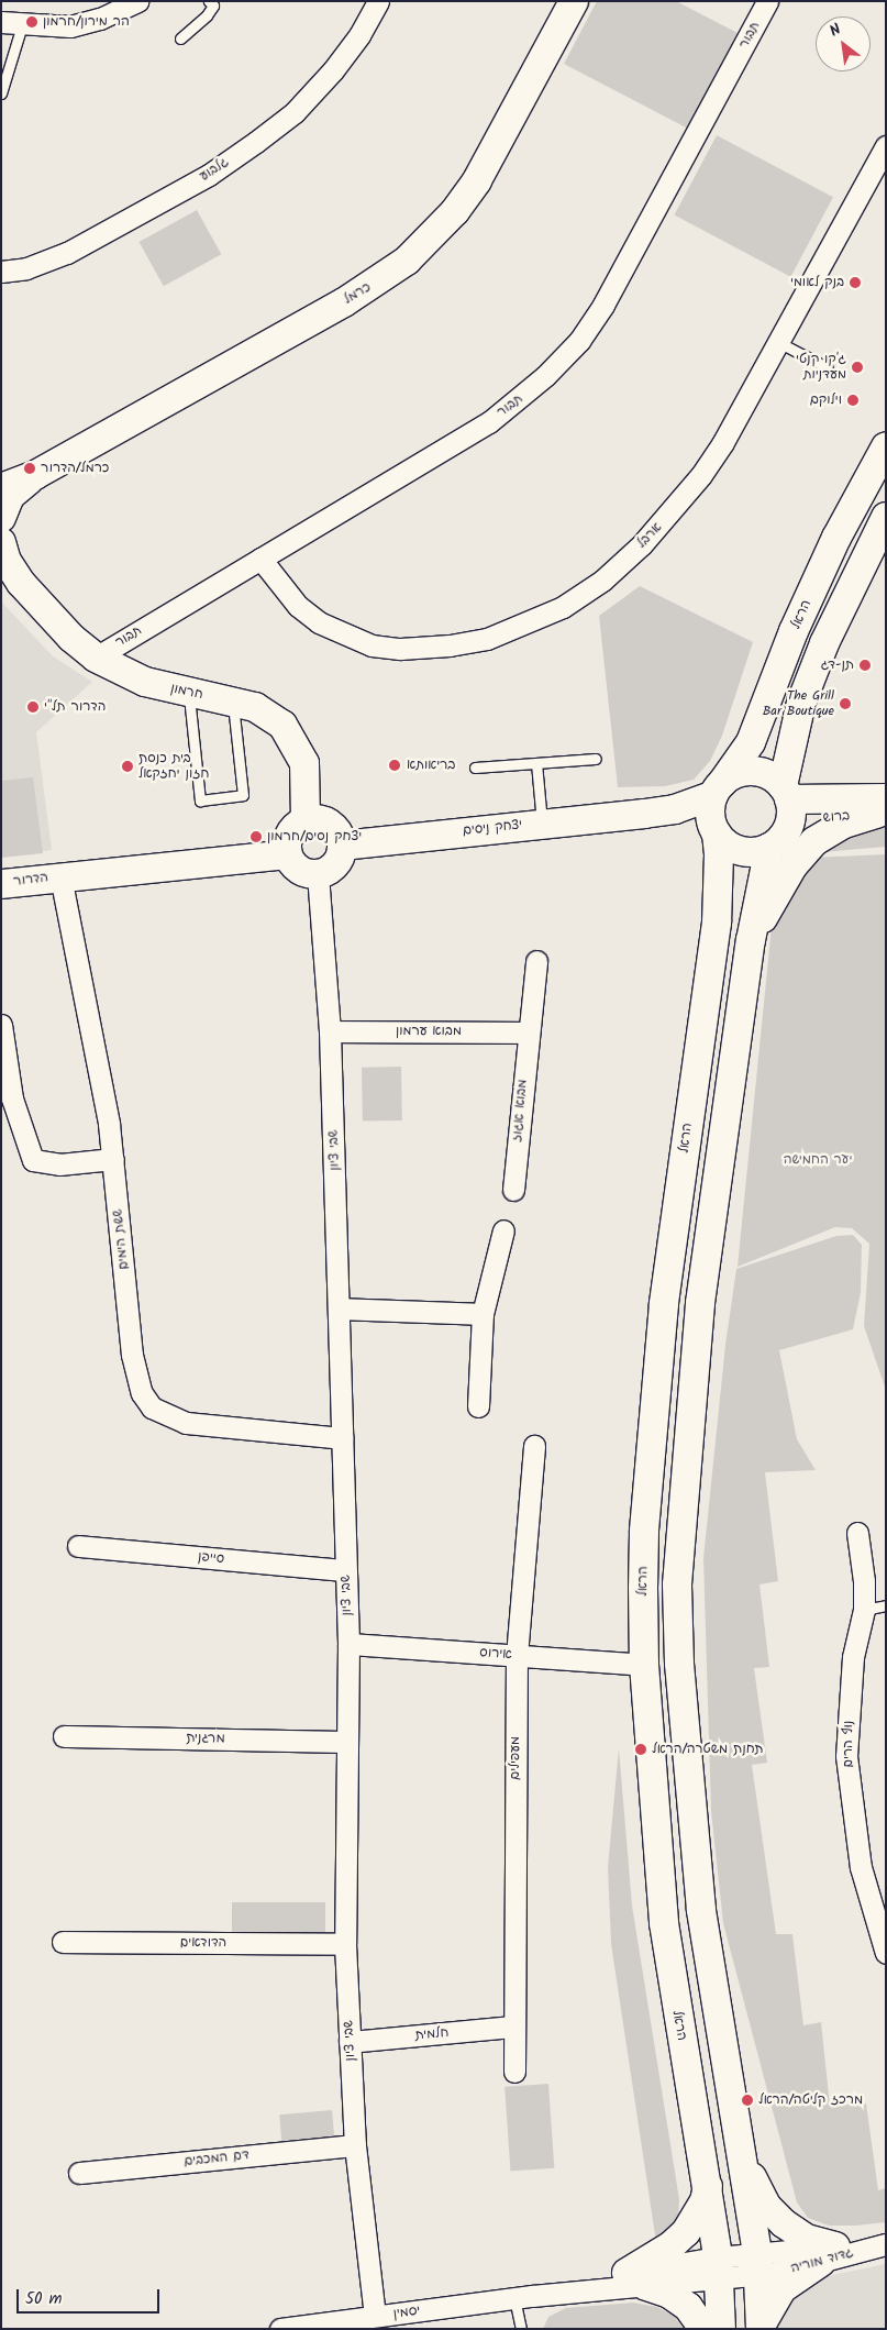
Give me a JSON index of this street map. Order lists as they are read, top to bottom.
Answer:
{
  "streets": {
    "main road": [
      "כרמל",
      "הראל",
      "חרמון",
      "ברוש",
      "יצחק ניסים",
      "הדרור"
    ],
    "street": [
      "תבור",
      "גלבוע",
      "ארבל",
      "מבוא ערמון",
      "מבוא אגוז",
      "שבי ציון",
      "ששת הימים",
      "סייפן",
      "אירוס",
      "מרגנית",
      "נוף הרים",
      "מעפילים",
      "הדודאים",
      "חלמית",
      "דם המכבים",
      "גדוד מוריה",
      "יסמין"
    ]
  },
  "crossings": [
    ["תבור", "ארבל"],
    ["תבור", "חרמון"],
    ["הראל", "ברוש"],
    ["הראל", "יצחק ניסים"],
    ["הראל", "אירוס"],
    ["הראל", "יסמין"],
    ["חרמון", "יצחק ניסים"],
    ["חרמון", "שבי ציון"],
    ["ברוש", "יצחק ניסים"],
    ["יצחק ניסים", "שבי ציון"],
    ["הדרור", "ששת הימים"],
    ["מבוא ערמון", "מבוא אגוז"],
    ["מבוא ערמון", "שבי ציון"],
    ["שבי ציון", "ששת הימים"],
    ["שבי ציון", "סייפן"],
    ["שבי ציון", "אירוס"],
    ["שבי ציון", "מרגנית"],
    ["שבי ציון", "הדודאים"],
    ["שבי ציון", "חלמית"],
    ["שבי ציון", "דם המכבים"],
    ["שבי ציון", "יסמין"],
    ["אירוס", "מעפילים"],
    ["מעפילים", "חלמית"],
    ["גדוד מוריה", "יסמין"]
  ],
  "parks": ["יער החמישה"],
  "places": [
    "הר מירון/חרמון",
    "בנק לאומי",
    "ג'קו קנטי מעדניות",
    "וילוקם",
    "כרמל/הדרור",
    "תן-דג",
    "The Grill Bar Boutique",
    "הדרור תל\"י",
    "בריאותא",
    "בית כנסת חזון יחזקאל",
    "יצחק נסים/חרמון",
    "תחנת משטרה/הראל",
    "מרכז קליטה/הראל"
  ],
  "scale_bar": "50 m",
  "north": "top left"
}
